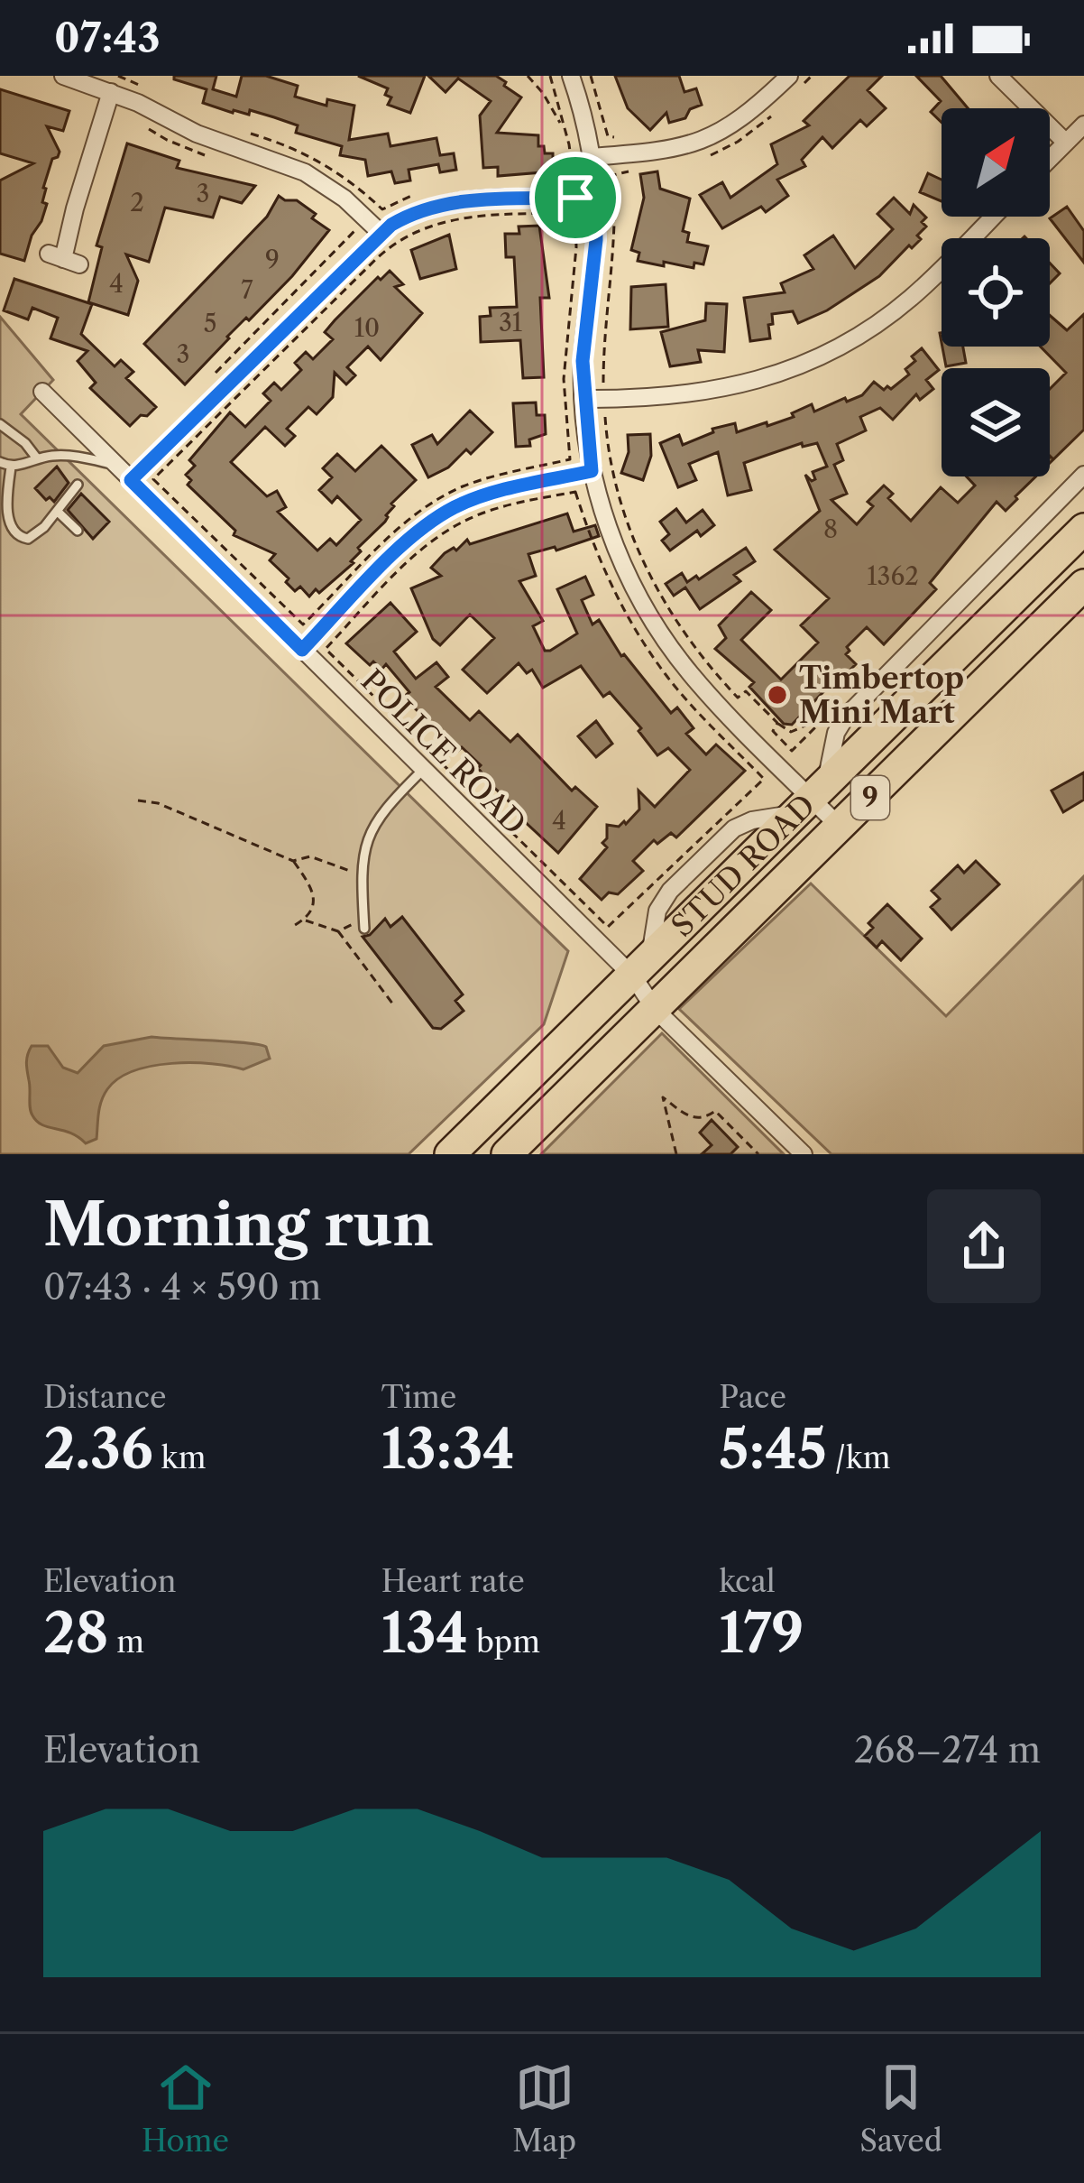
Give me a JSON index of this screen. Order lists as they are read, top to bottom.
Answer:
{
  "streets": {
    "highway": ["9", "STUD ROAD"],
    "street": ["POLICE ROAD"]
  },
  "crossings": [
    ["POLICE ROAD", "STUD ROAD"]
  ],
  "places": ["Timbertop Mini Mart"],
  "house_numbers": [
    "3",
    "2",
    "9",
    "4",
    "7",
    "31",
    "5",
    "10",
    "3",
    "8",
    "1362",
    "4"
  ],
  "north": "top right",
  "page": {
    "status": "07:43",
    "heading": ["Morning run", "07:43 · 4 × 590 m"],
    "stats": [
      ["Distance", "2.36 km"],
      ["Time", "13:34"],
      ["Pace", "5:45 /km"],
      ["Elevation", "28 m"],
      ["Heart rate", "134 bpm"],
      ["kcal", "179"]
    ],
    "chart": ["Elevation", "268–274 m"],
    "tabs": ["Home", "Map", "Saved"]
  }
}
